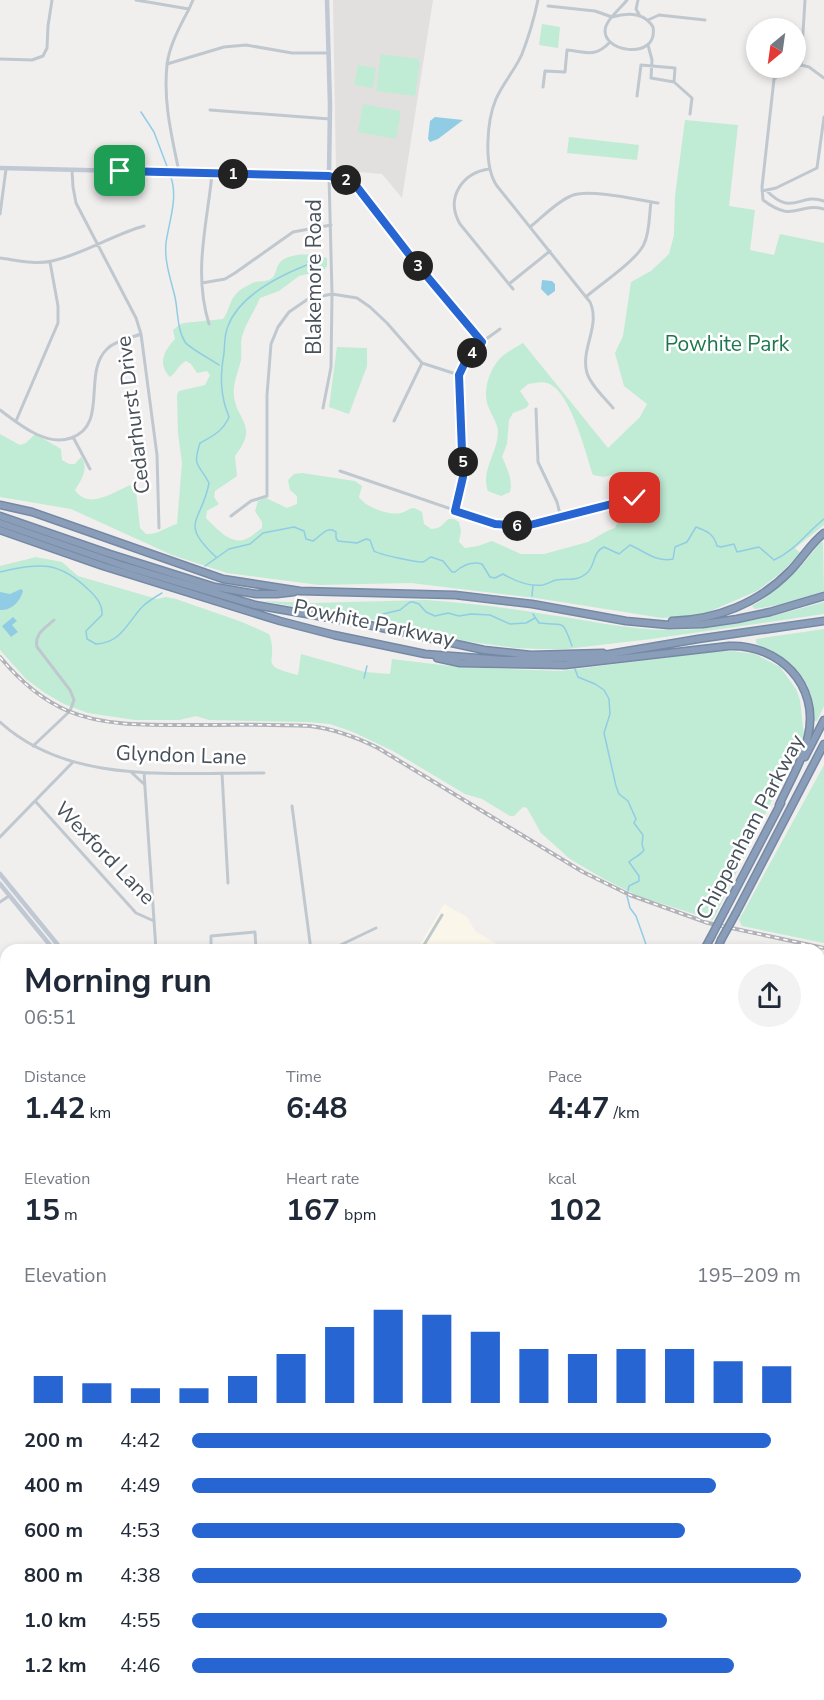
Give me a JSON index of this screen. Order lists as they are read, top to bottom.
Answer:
{
  "streets": {
    "highway": ["Powhite Parkway", "Chippenham Parkway"],
    "street": [
      "Blakemore Road",
      "Cedarhurst Drive",
      "Glyndon Lane",
      "Wexford Lane"
    ]
  },
  "parks": ["Powhite Park"],
  "north": "bottom left",
  "page": {
    "pins": [
      "1",
      "2",
      "3",
      "4",
      "5",
      "6"
    ],
    "heading": ["Morning run", "06:51"],
    "stats": [
      ["Distance", "1.42 km"],
      ["Time", "6:48"],
      ["Pace", "4:47 /km"],
      ["Elevation", "15 m"],
      ["Heart rate", "167 bpm"],
      ["kcal", "102"]
    ],
    "chart": ["Elevation", "195–209 m"],
    "list": [
      {
        "name": "200 m",
        "note": "4:42"
      },
      {
        "name": "400 m",
        "note": "4:49"
      },
      {
        "name": "600 m",
        "note": "4:53"
      },
      {
        "name": "800 m",
        "note": "4:38"
      },
      {
        "name": "1.0 km",
        "note": "4:55"
      },
      {
        "name": "1.2 km",
        "note": "4:46"
      }
    ]
  }
}
